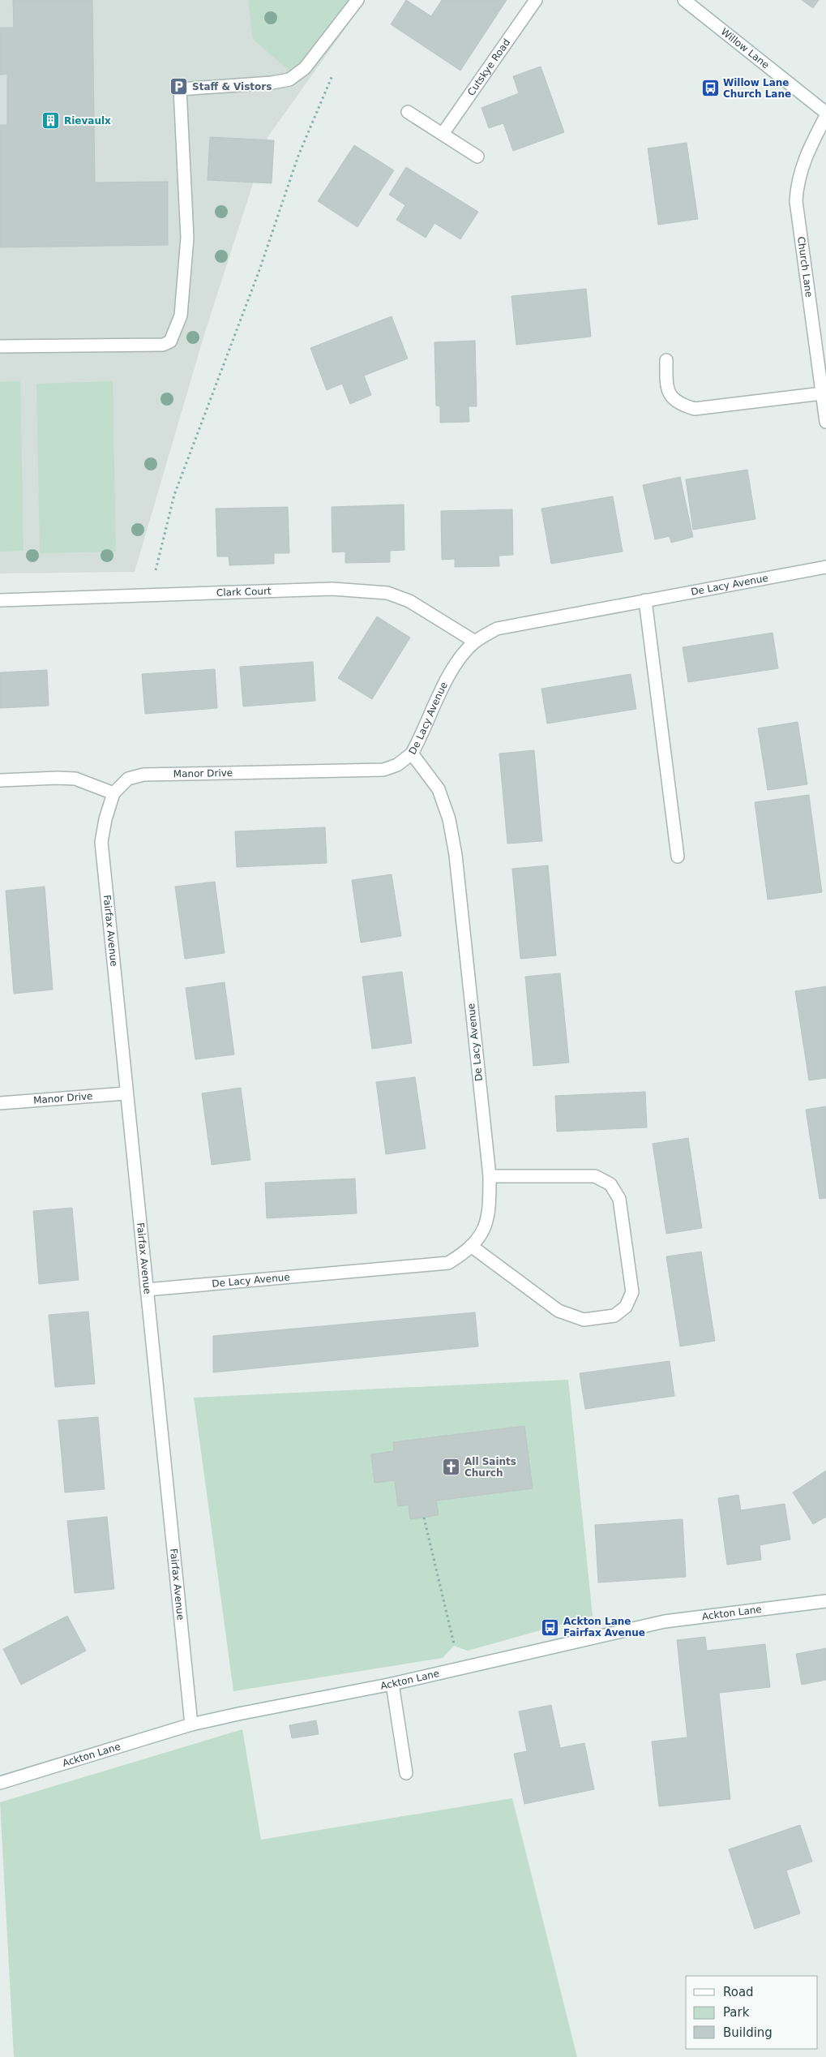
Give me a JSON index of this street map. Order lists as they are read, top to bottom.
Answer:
{
  "streets": {
    "street": [
      "Willow Lane",
      "Cutskye Road",
      "Church Lane",
      "De Lacy Avenue",
      "Clark Court",
      "Manor Drive",
      "Fairfax Avenue",
      "Ackton Lane"
    ]
  },
  "crossings": [
    ["De Lacy Avenue", "Clark Court"],
    ["De Lacy Avenue", "Manor Drive"],
    ["De Lacy Avenue", "Fairfax Avenue"],
    ["Manor Drive", "Fairfax Avenue"],
    ["Fairfax Avenue", "Ackton Lane"]
  ],
  "places": {
    "parking": ["Staff & Vistors"],
    "bus stop": ["Willow Lane Church Lane", "Ackton Lane Fairfax Avenue"],
    "building": ["Rievaulx"],
    "church": ["All Saints Church"]
  },
  "legend": ["Road", "Park", "Building"]
}
